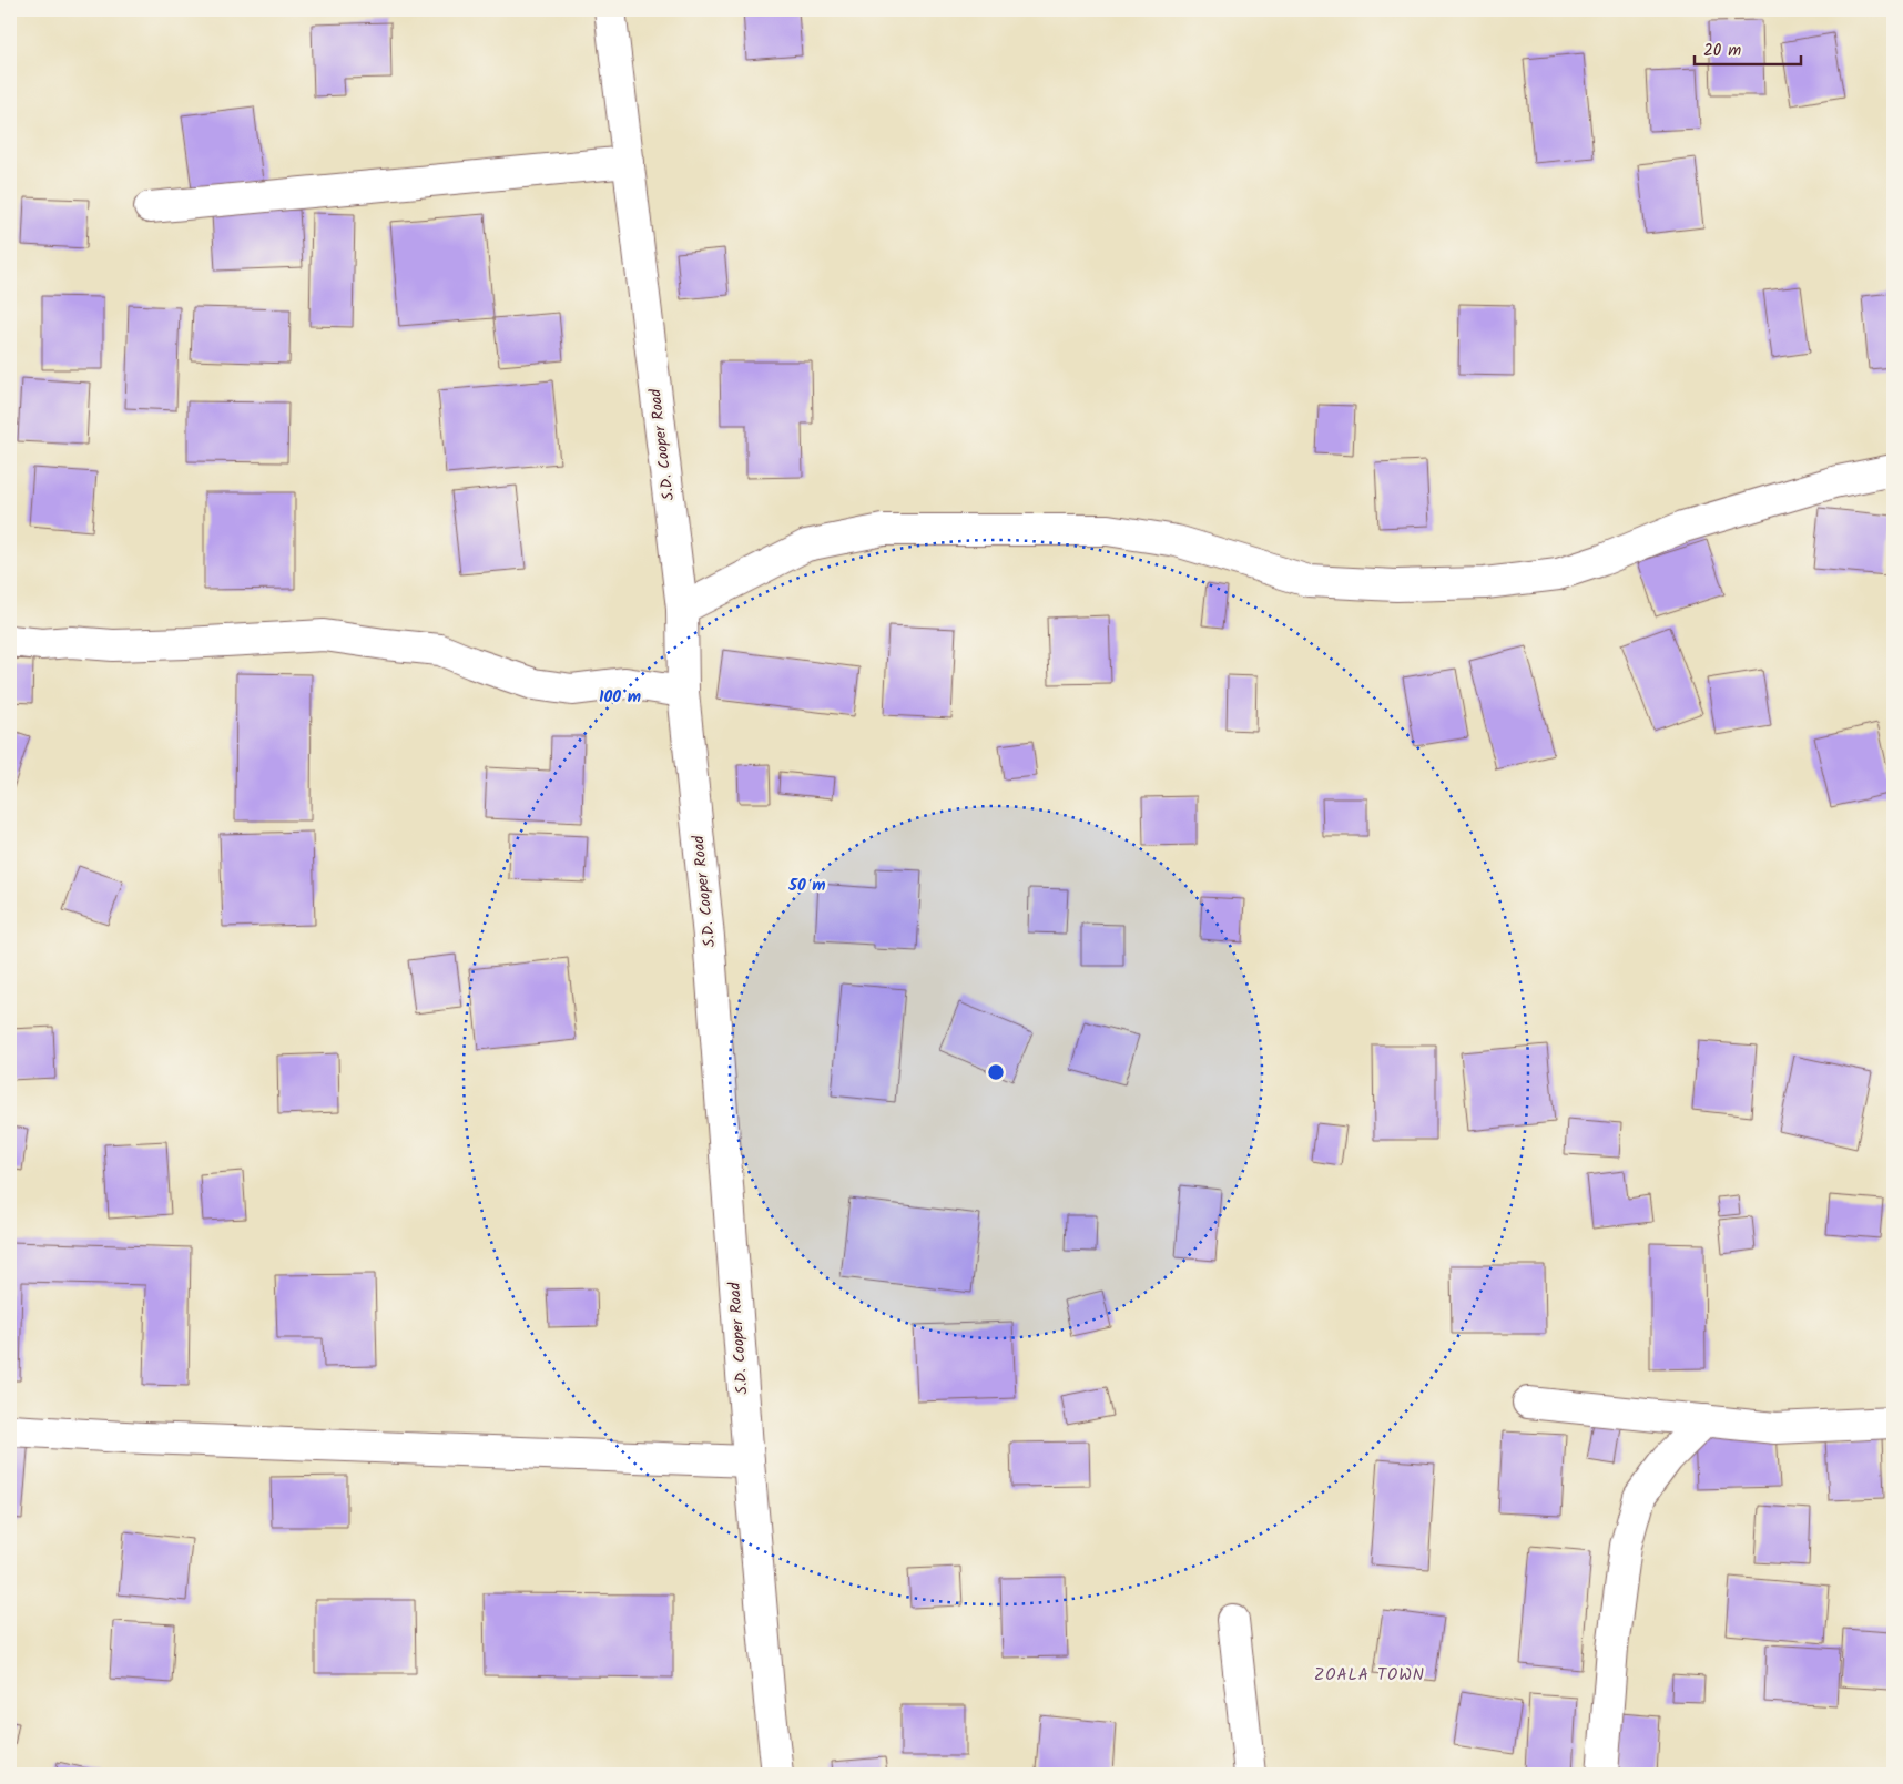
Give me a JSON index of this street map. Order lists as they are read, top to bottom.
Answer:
{
  "streets": {
    "street": ["S.D. Cooper Road"]
  },
  "districts": ["ZOALA TOWN"],
  "scale_bar": "20 m",
  "rings": ["100 m", "50 m"]
}
